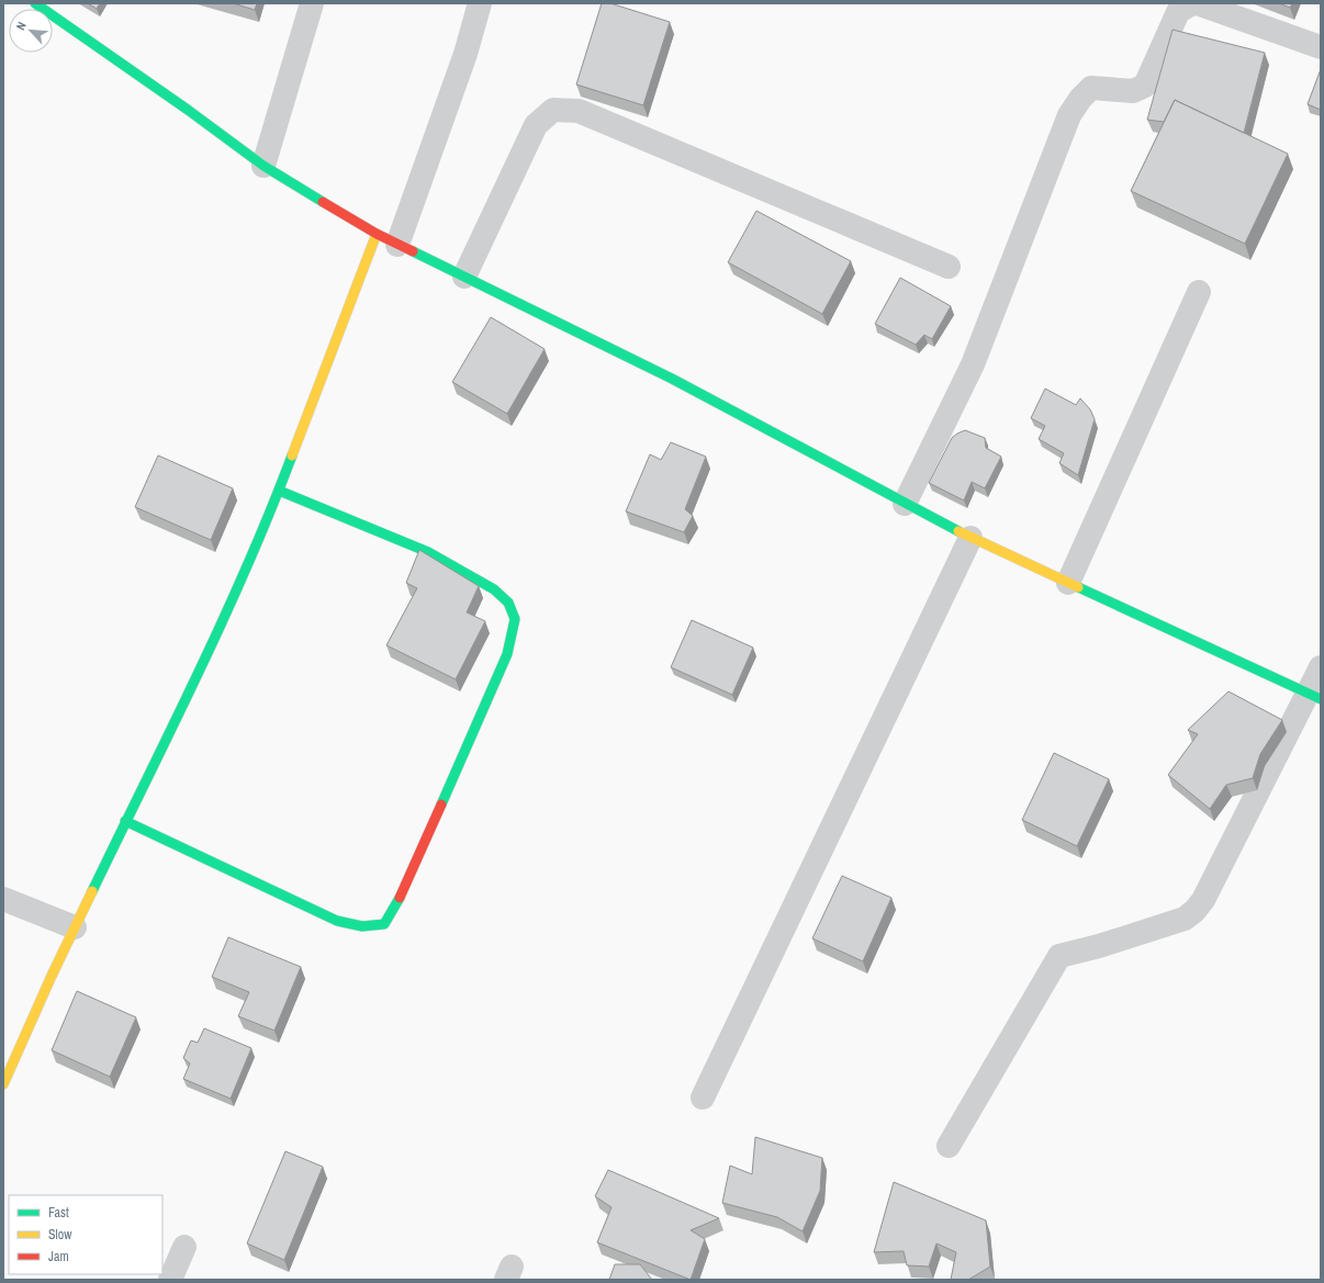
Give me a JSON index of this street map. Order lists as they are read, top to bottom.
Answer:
{
  "legend": ["Fast", "Slow", "Jam"],
  "north": "top left"
}
